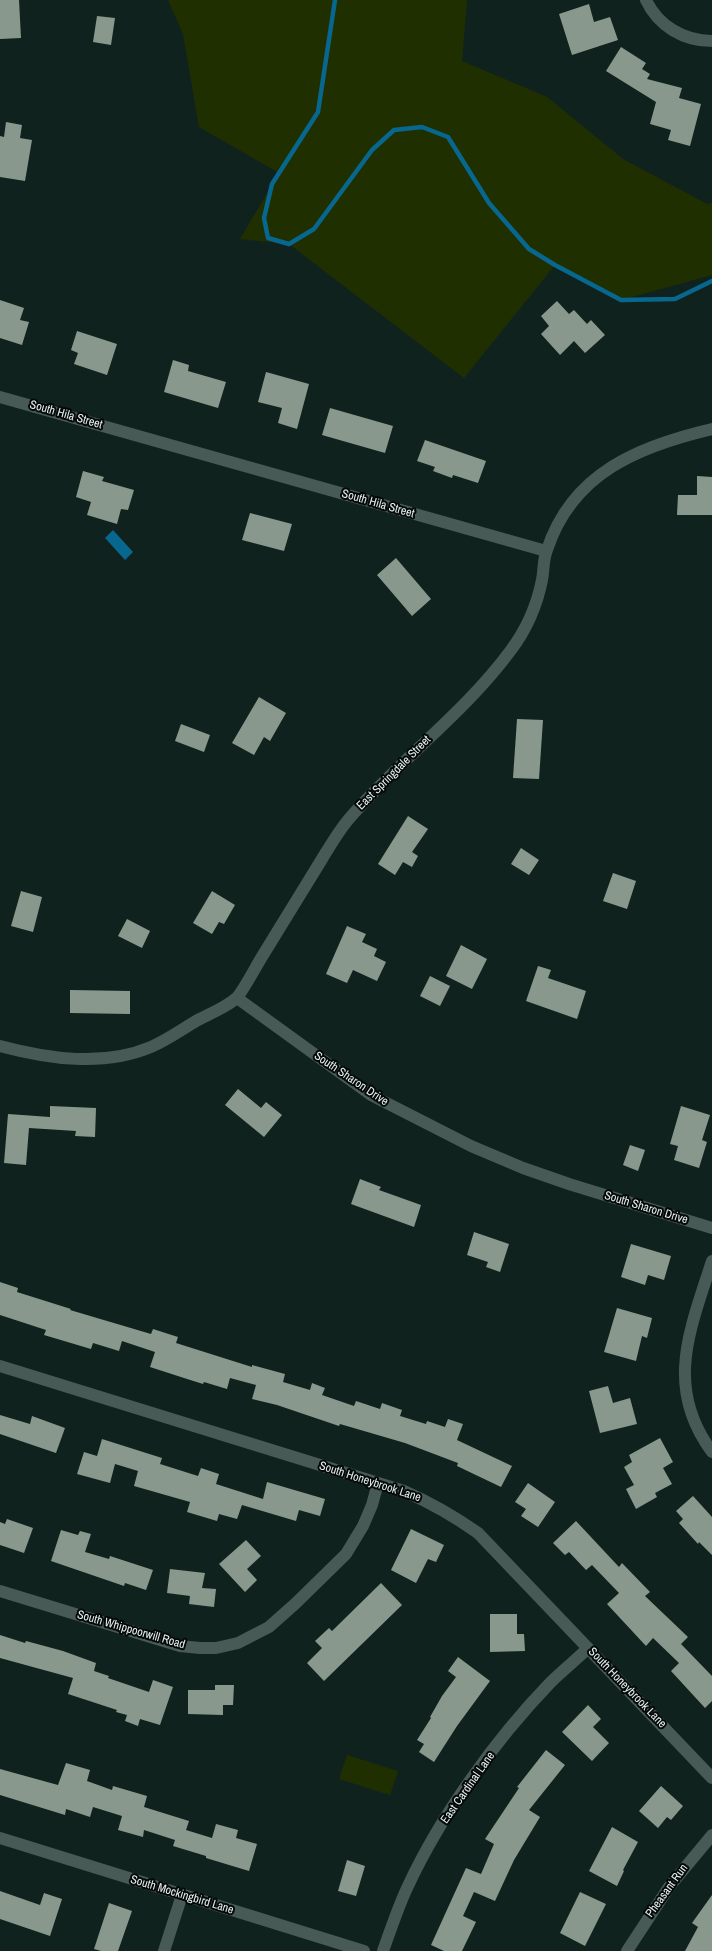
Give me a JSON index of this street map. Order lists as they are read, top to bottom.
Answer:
{
  "streets": {
    "street": [
      "South Hila Street",
      "East Springdale Street",
      "South Sharon Drive",
      "South Honeybrook Lane",
      "South Whippoorwill Road",
      "East Cardinal Lane",
      "Pheasant Run",
      "South Mockingbird Lane"
    ]
  },
  "crossings": [
    ["South Hila Street", "East Springdale Street"],
    ["East Springdale Street", "South Sharon Drive"],
    ["South Honeybrook Lane", "South Whippoorwill Road"],
    ["South Honeybrook Lane", "East Cardinal Lane"]
  ]
}
